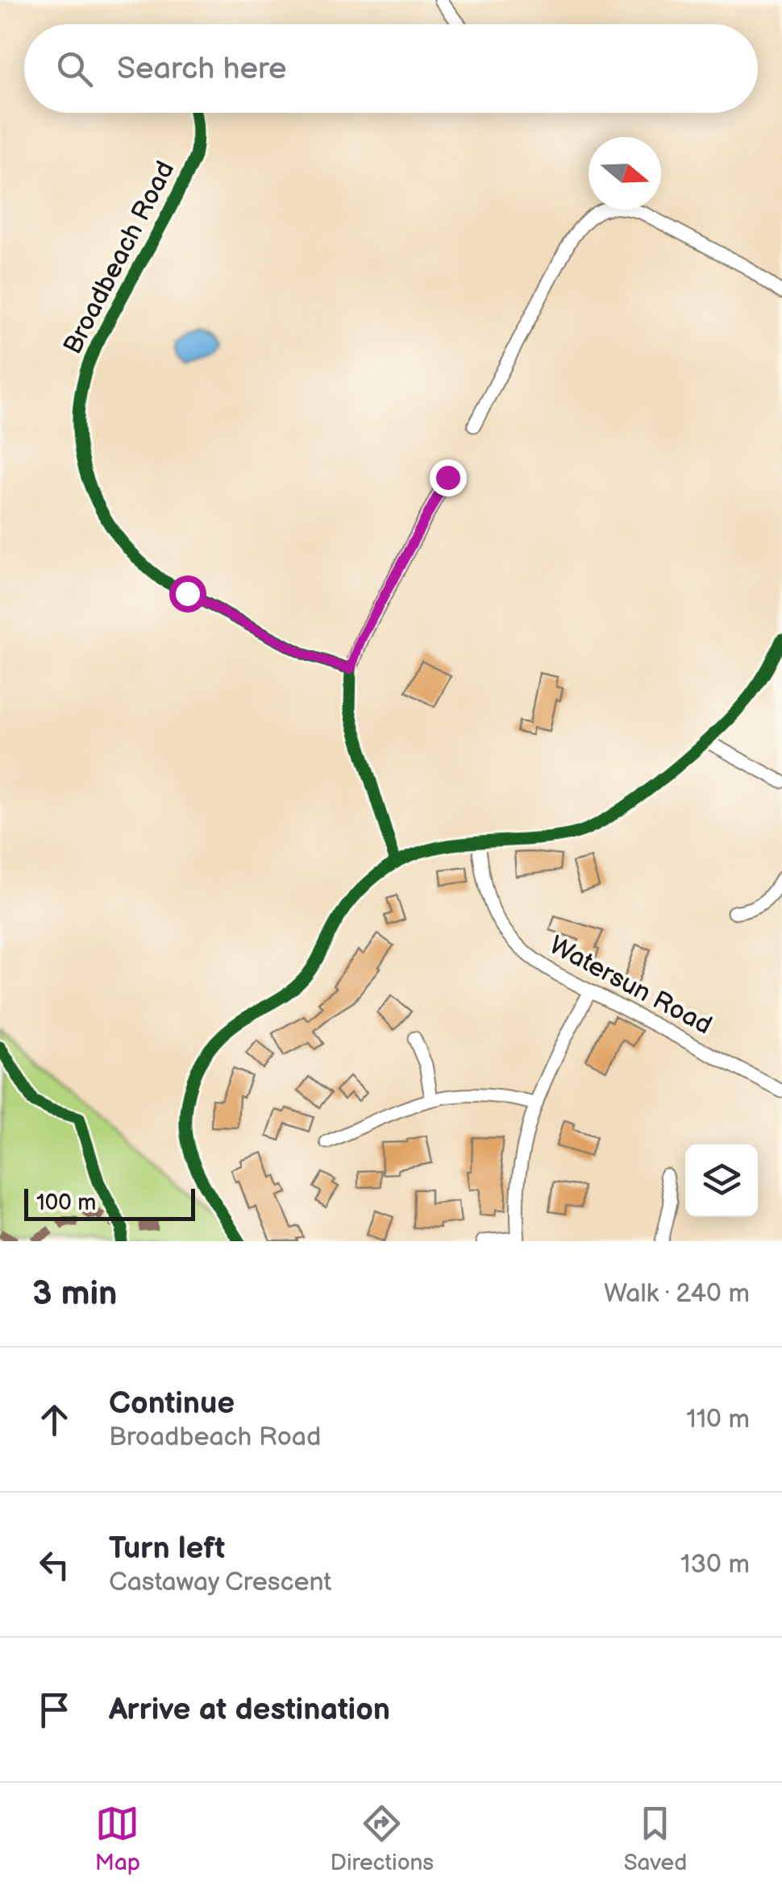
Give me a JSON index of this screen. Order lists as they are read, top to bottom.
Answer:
{
  "streets": {
    "street": ["Broadbeach Road", "Watersun Road"]
  },
  "scale_bar": "100 m",
  "north": "right",
  "page": {
    "search": "Search here",
    "scale": "100 m",
    "heading": ["3 min", "Walk · 240 m"],
    "list": [
      ["Continue", "Broadbeach Road", "110 m"],
      ["Turn left", "Castaway Crescent", "130 m"],
      "Arrive at destination"
    ],
    "nav": ["Map", "Directions", "Saved"]
  }
}
